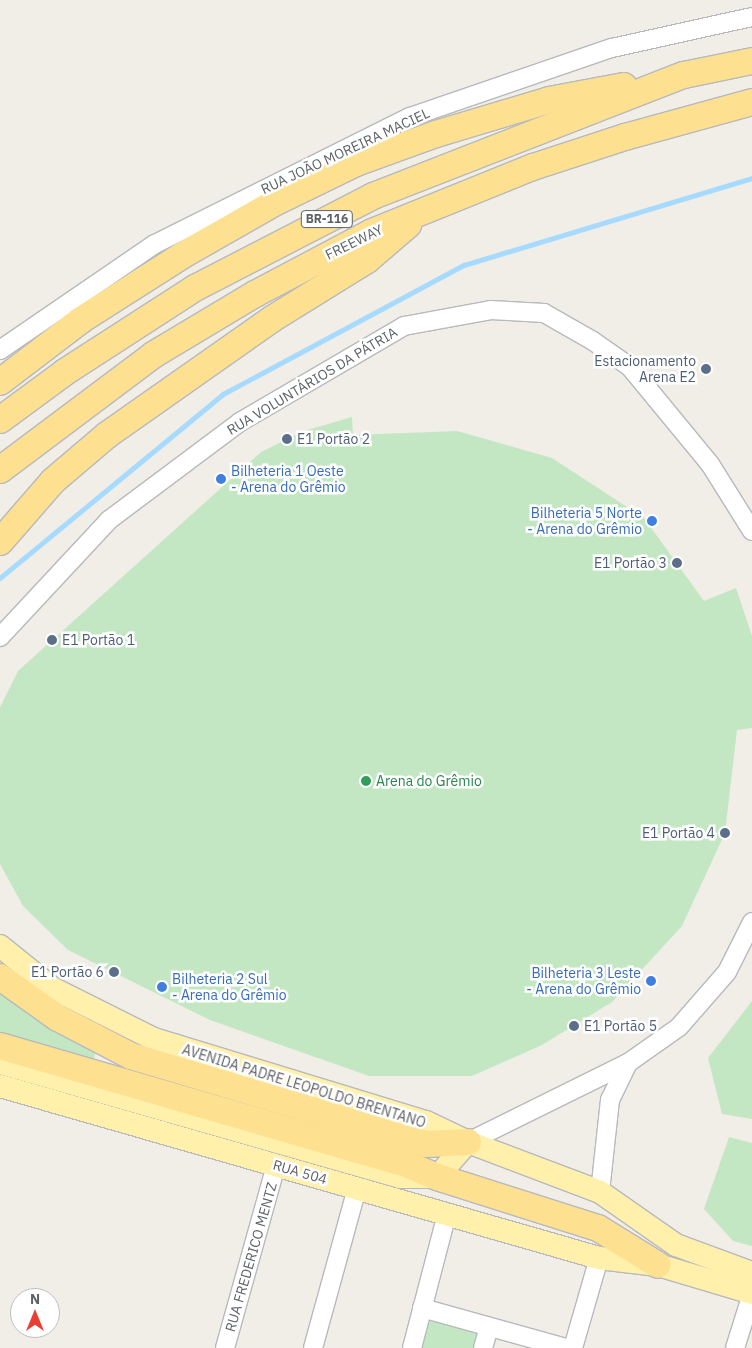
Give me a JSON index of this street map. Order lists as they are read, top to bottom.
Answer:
{
  "streets": {
    "highway": ["BR-116", "FREEWAY"],
    "main road": ["AVENIDA PADRE LEOPOLDO BRENTANO", "RUA 504"],
    "street": ["RUA JOÃO MOREIRA MACIEL", "RUA VOLUNTÁRIOS DA PÁTRIA", "RUA FREDERICO MENTZ"]
  },
  "crossings": [
    ["AVENIDA PADRE LEOPOLDO BRENTANO", "RUA 504"],
    ["RUA 504", "RUA FREDERICO MENTZ"]
  ],
  "places": [
    "Estacionamento Arena E2",
    "E1 Portão 2",
    "Bilheteria 1 Oeste - Arena do Grêmio",
    "Bilheteria 5 Norte - Arena do Grêmio",
    "E1 Portão 3",
    "E1 Portão 1",
    "Arena do Grêmio",
    "E1 Portão 4",
    "E1 Portão 6",
    "Bilheteria 3 Leste - Arena do Grêmio",
    "Bilheteria 2 Sul - Arena do Grêmio",
    "E1 Portão 5"
  ],
  "north": "top"
}
